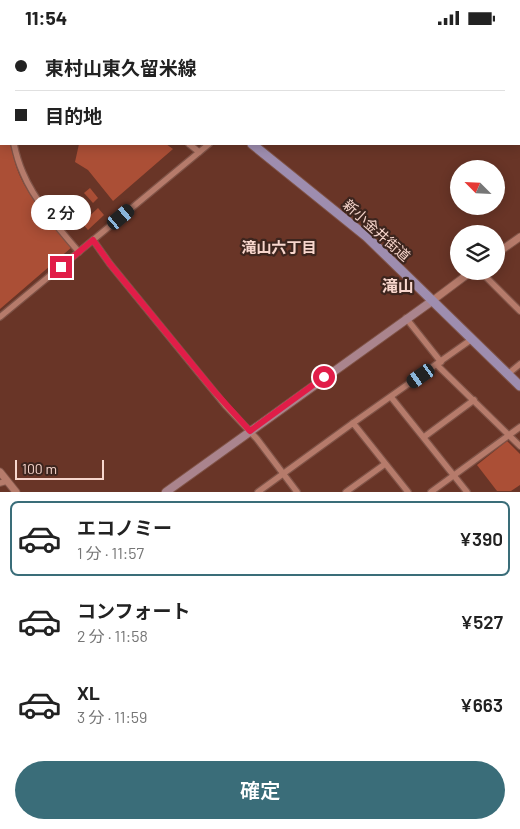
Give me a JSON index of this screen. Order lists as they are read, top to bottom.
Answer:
{
  "streets": {
    "main road": ["新小金井街道"]
  },
  "districts": ["滝山六丁目", "滝山"],
  "scale_bar": "100 m",
  "north": "top left",
  "page": {
    "status": "11:54",
    "banner": ["東村山東久留米線", "目的地"],
    "bubble": "2 分",
    "scale": "100 m",
    "list": [
      {
        "name": "エコノミー",
        "note": "1 分 · 11:57",
        "value": "¥390"
      },
      {
        "name": "コンフォート",
        "note": "2 分 · 11:58",
        "value": "¥527"
      },
      {
        "name": "XL",
        "note": "3 分 · 11:59",
        "value": "¥663"
      }
    ],
    "buttons": "確定"
  }
}
